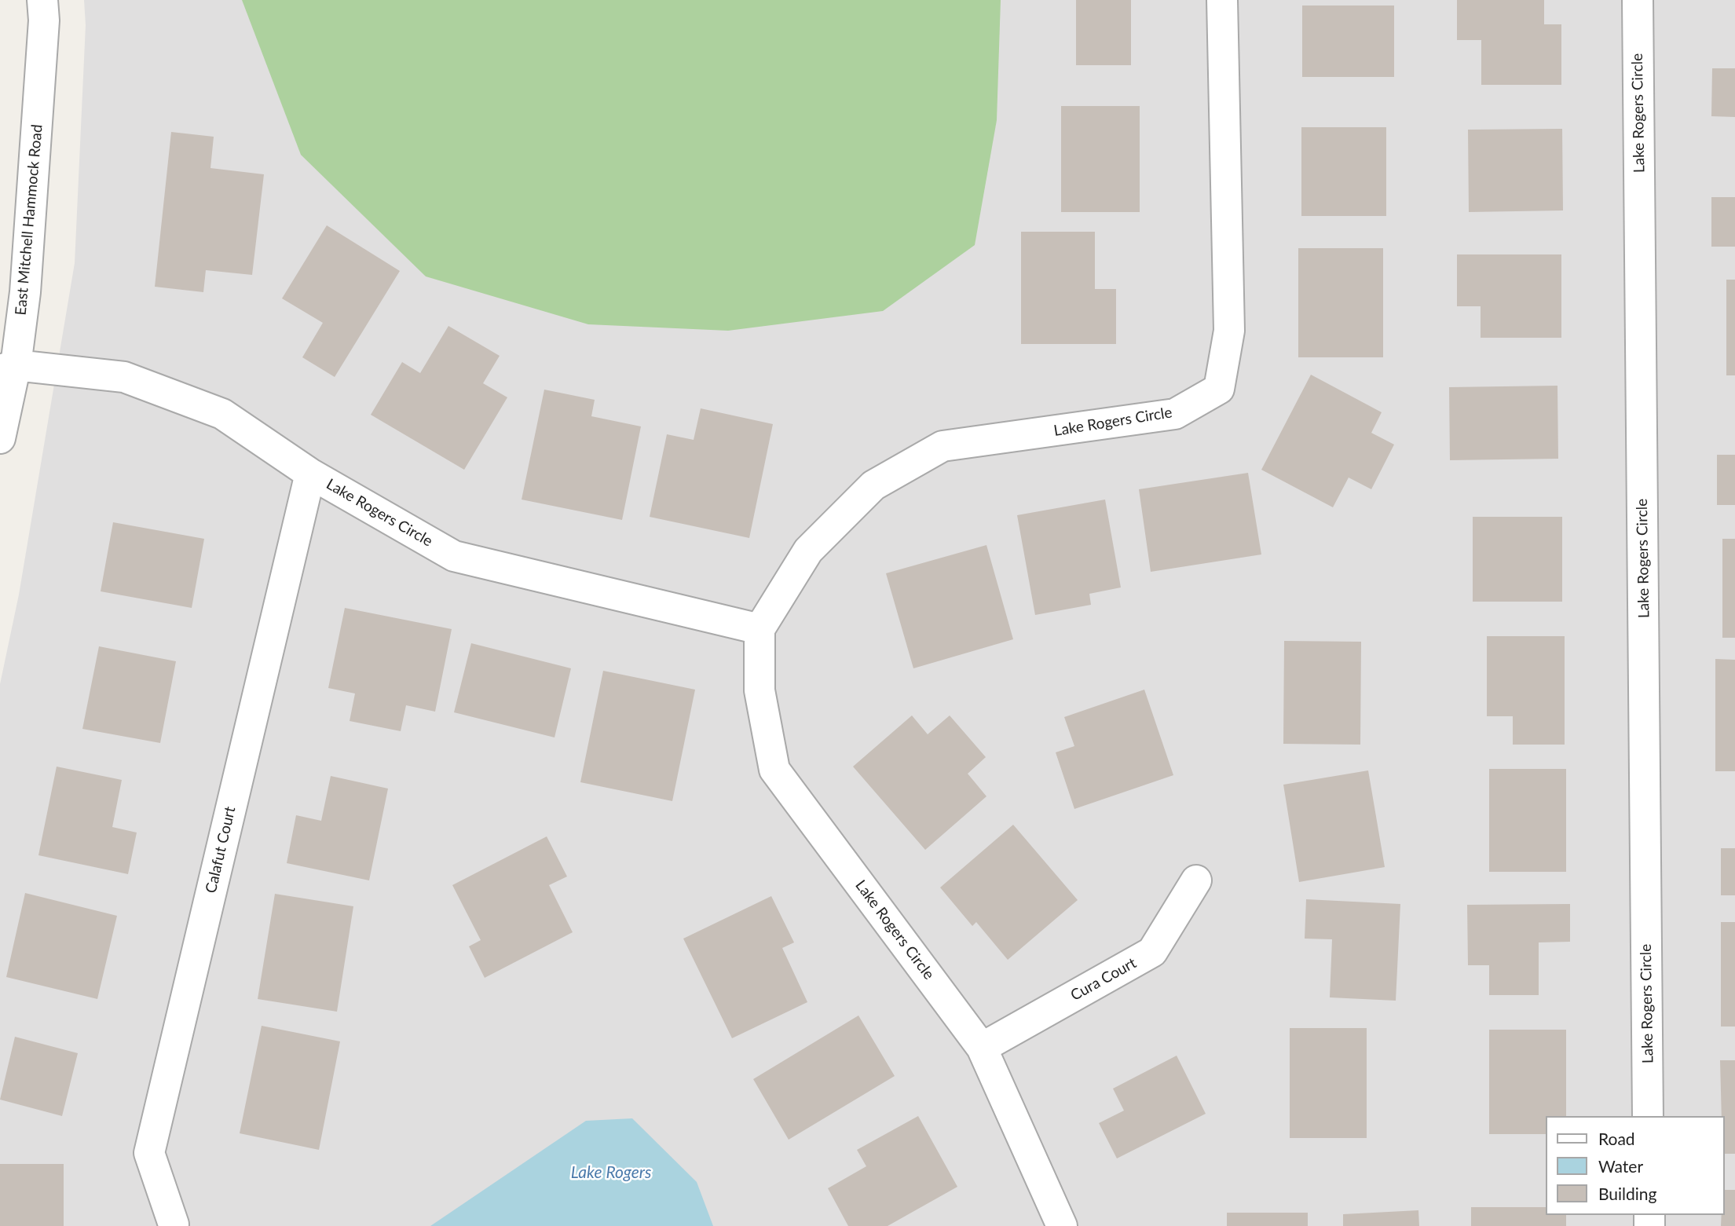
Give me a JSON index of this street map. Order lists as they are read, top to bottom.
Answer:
{
  "streets": {
    "street": [
      "Lake Rogers Circle",
      "East Mitchell Hammock Road",
      "Calafut Court",
      "Cura Court"
    ]
  },
  "crossings": [
    ["Lake Rogers Circle", "East Mitchell Hammock Road"],
    ["Lake Rogers Circle", "Calafut Court"],
    ["Lake Rogers Circle", "Cura Court"]
  ],
  "water": ["Lake Rogers"],
  "legend": ["Road", "Water", "Building"]
}
